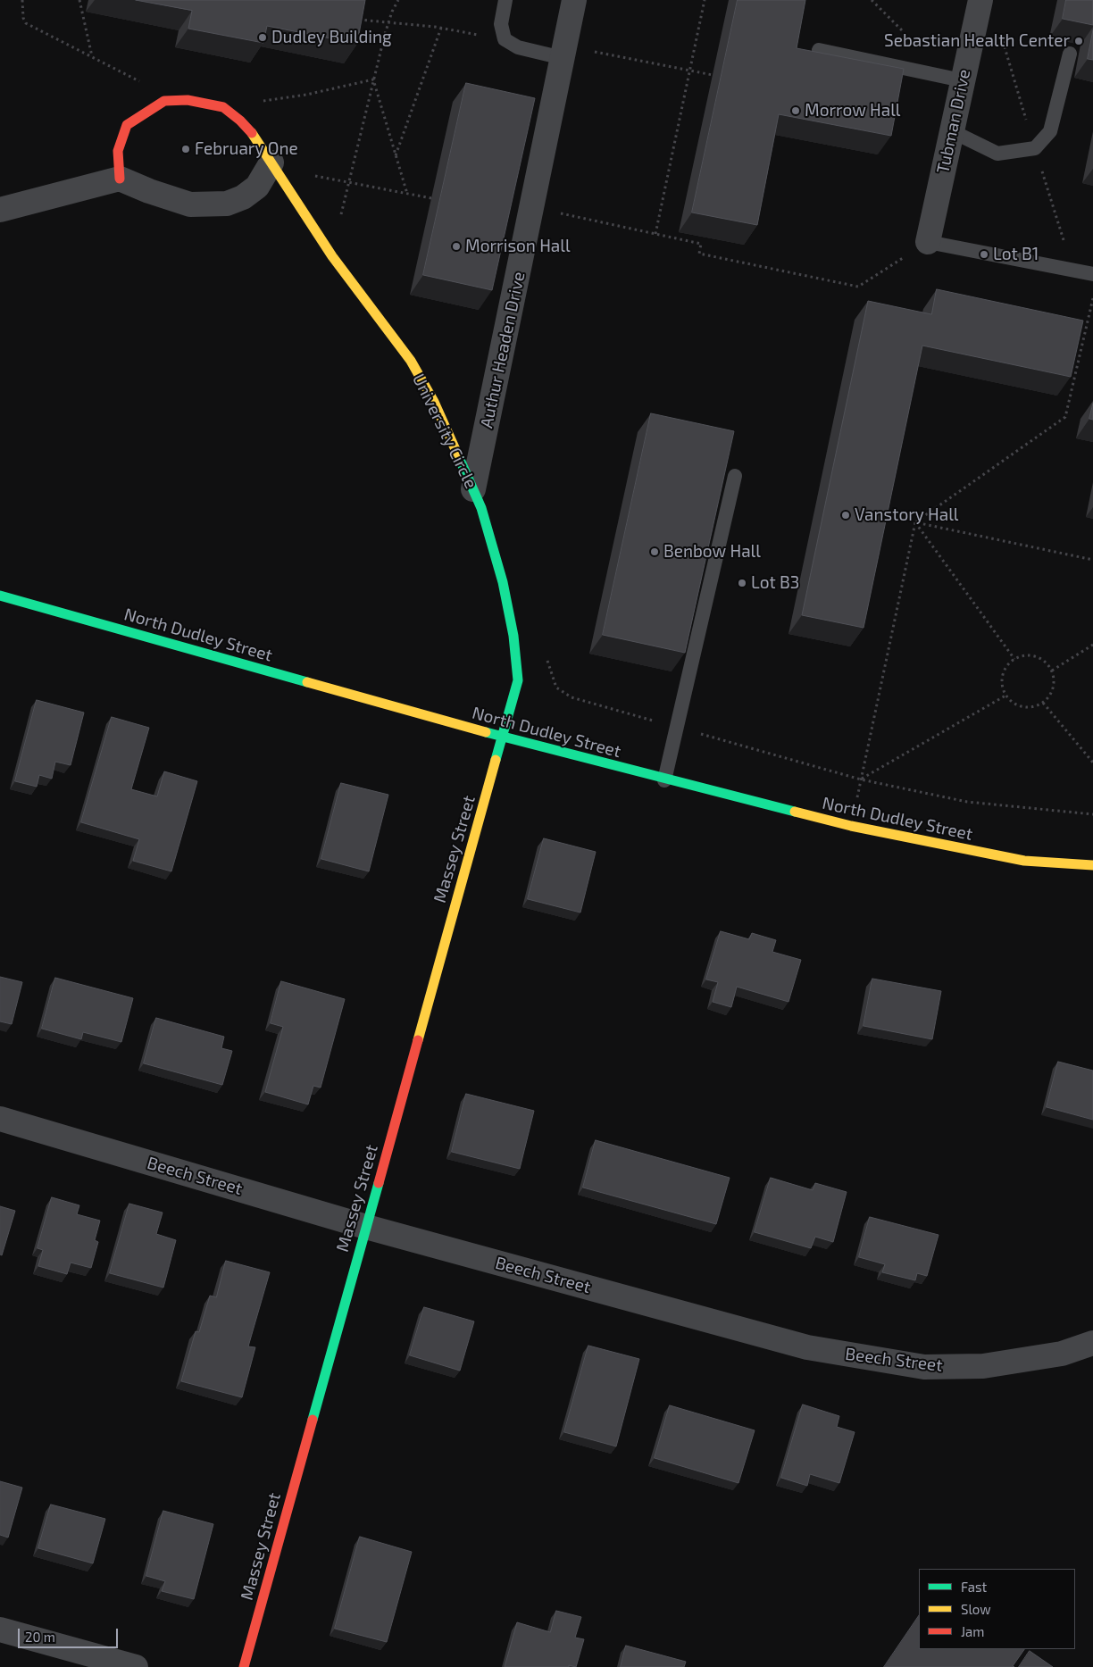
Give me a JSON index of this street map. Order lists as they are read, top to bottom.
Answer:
{
  "streets": {
    "street": [
      "Tubman Drive",
      "Authur Headen Drive",
      "University Circle",
      "North Dudley Street",
      "Massey Street",
      "Beech Street"
    ]
  },
  "crossings": [
    ["Authur Headen Drive", "University Circle"],
    ["University Circle", "North Dudley Street"],
    ["University Circle", "Massey Street"],
    ["North Dudley Street", "Massey Street"],
    ["Massey Street", "Beech Street"]
  ],
  "places": [
    "Dudley Building",
    "Sebastian Health Center",
    "Morrow Hall",
    "February One",
    "Morrison Hall",
    "Lot B1",
    "Vanstory Hall",
    "Benbow Hall",
    "Lot B3"
  ],
  "legend": ["Fast", "Slow", "Jam"],
  "scale_bar": "20 m"
}
